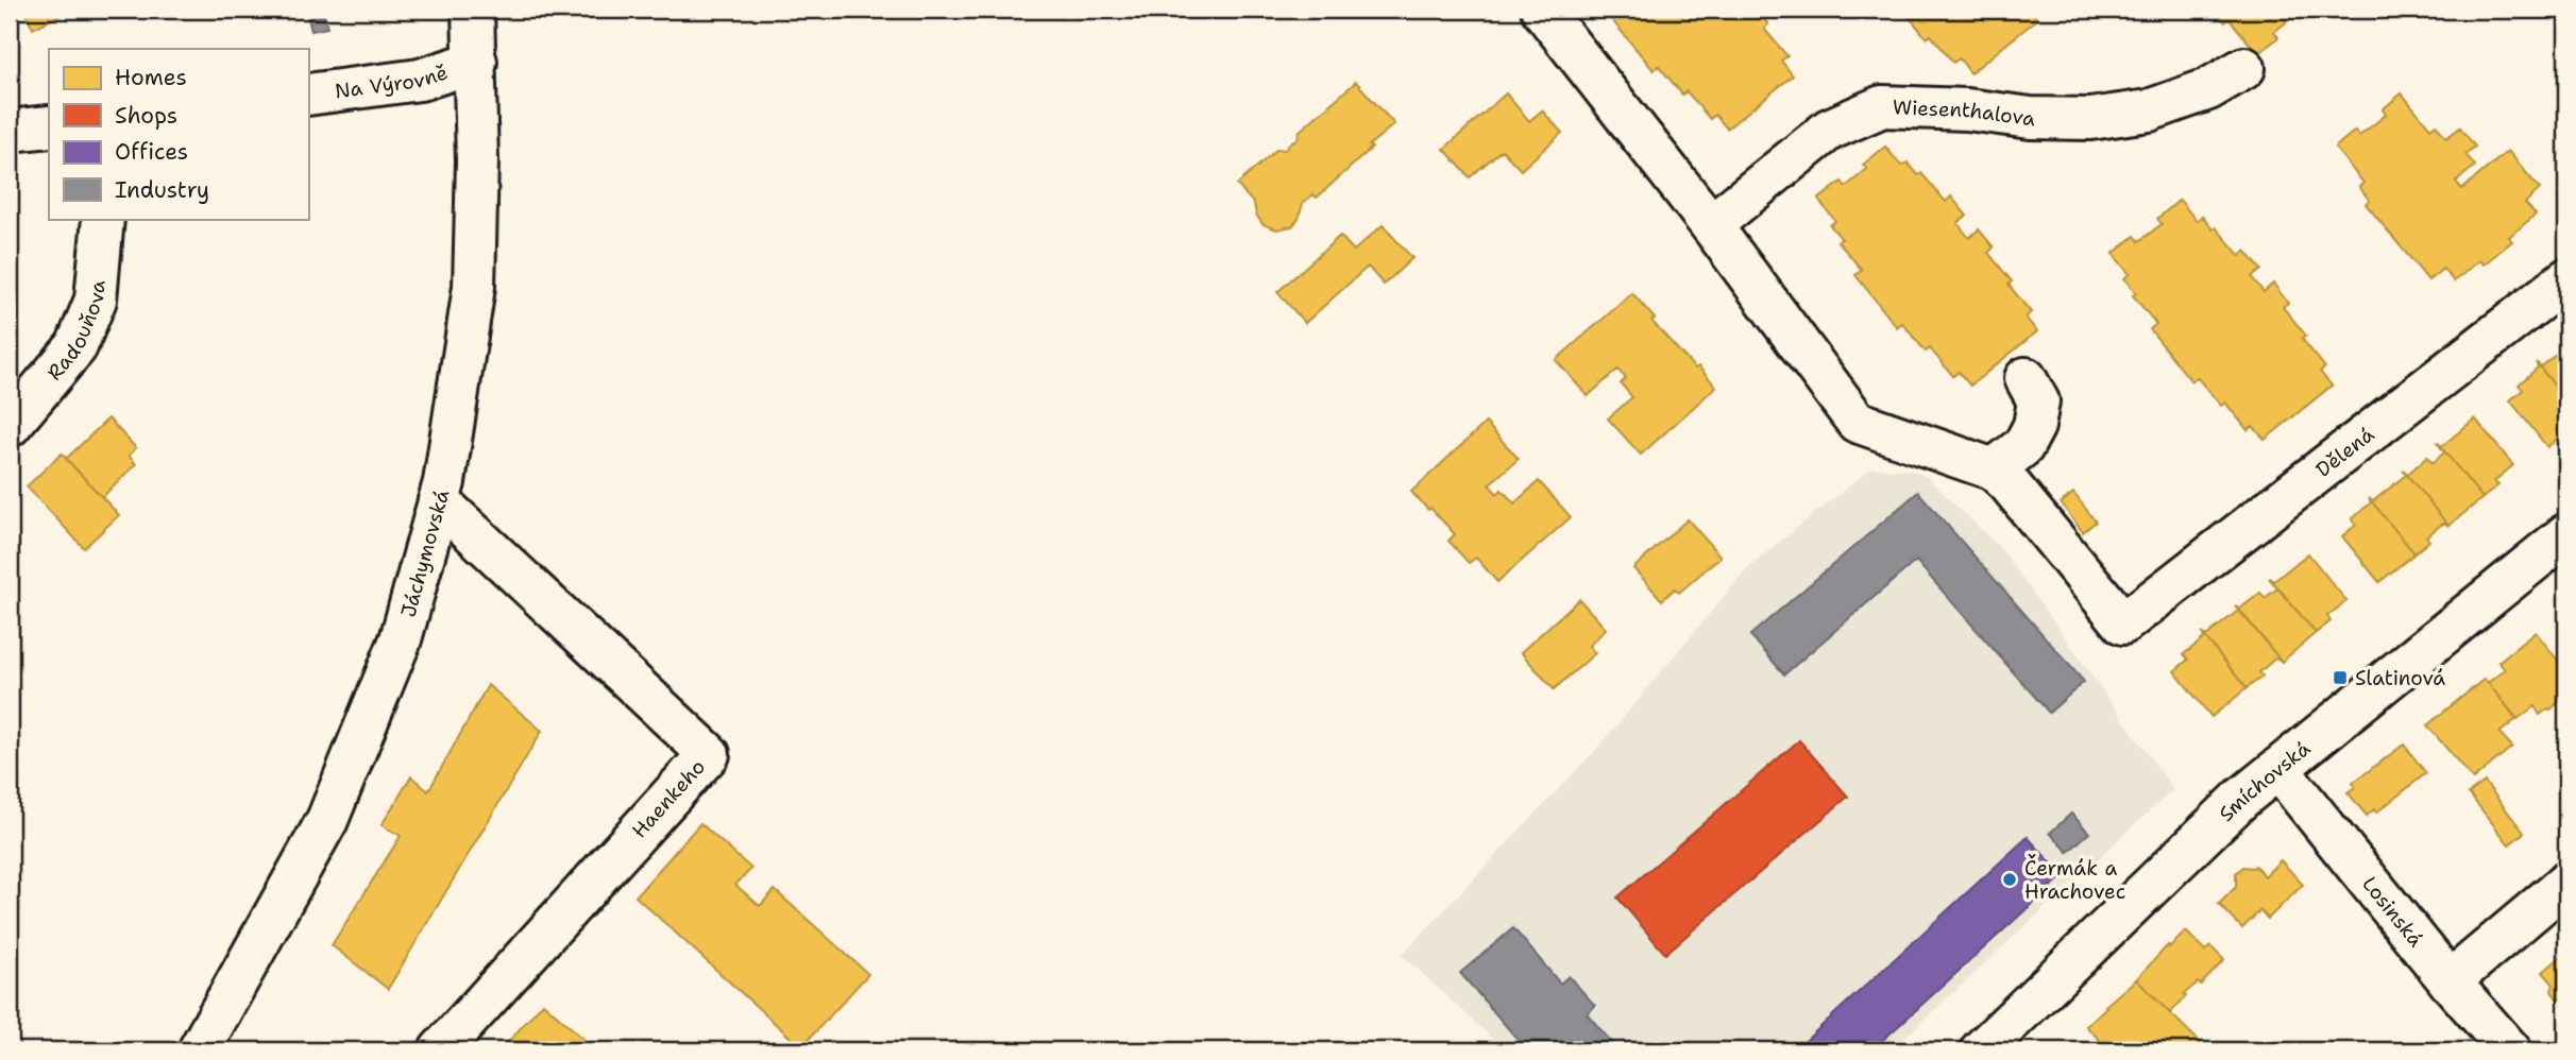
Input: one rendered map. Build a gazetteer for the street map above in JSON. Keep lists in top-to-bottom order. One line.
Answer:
{"streets":{"street":["Na Výrovně","Wiesenthalova","Radouňova","Dělená","Jáchymovská","Smíchovská","Haenkeho","Losinská"]},"crossings":[["Na Výrovně","Jáchymovská"],["Jáchymovská","Haenkeho"],["Smíchovská","Losinská"]],"places":{"transit":["Slatinová"],"other":["Čermák a Hrachovec"]},"legend":["Homes","Shops","Offices","Industry"]}
